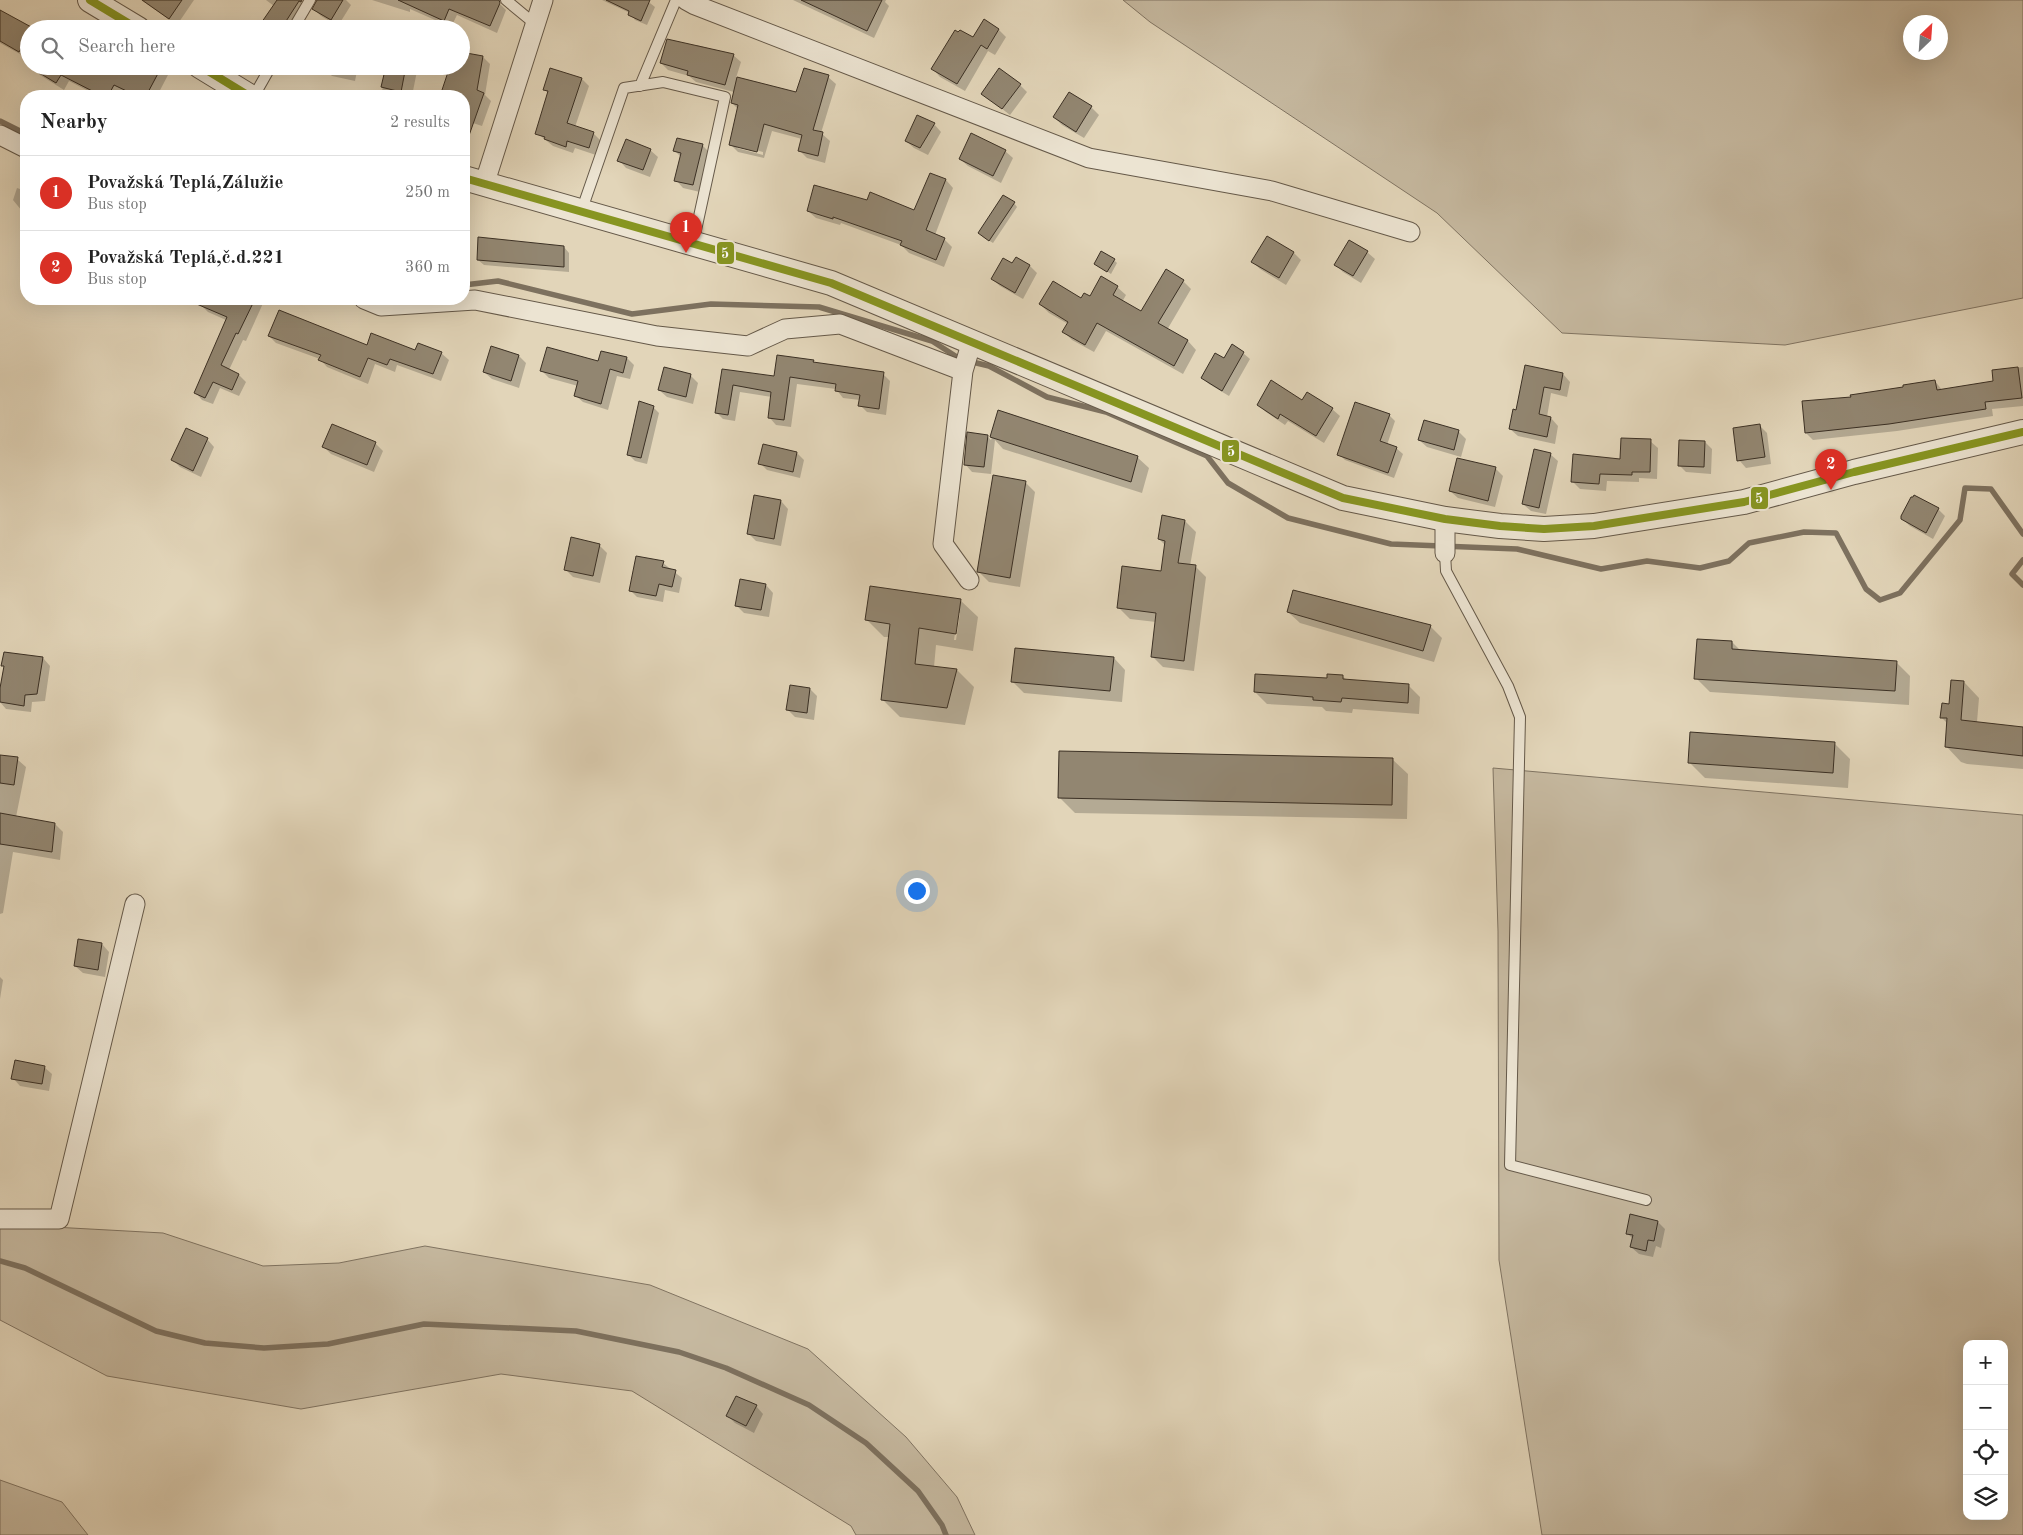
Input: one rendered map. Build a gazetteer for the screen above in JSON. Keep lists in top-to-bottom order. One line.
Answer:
{"lines":["transit line 5"],"north":"top right","page":{"search":"Search here","heading":["Nearby","2 results"],"list":[{"mark":"1","name":"Považská Teplá,Zálužie","note":"Bus stop","value":"250 m"},{"mark":"2","name":"Považská Teplá,č.d.221","note":"Bus stop","value":"360 m"}],"pins":["1","2"],"map_buttons":["+","−"]}}
